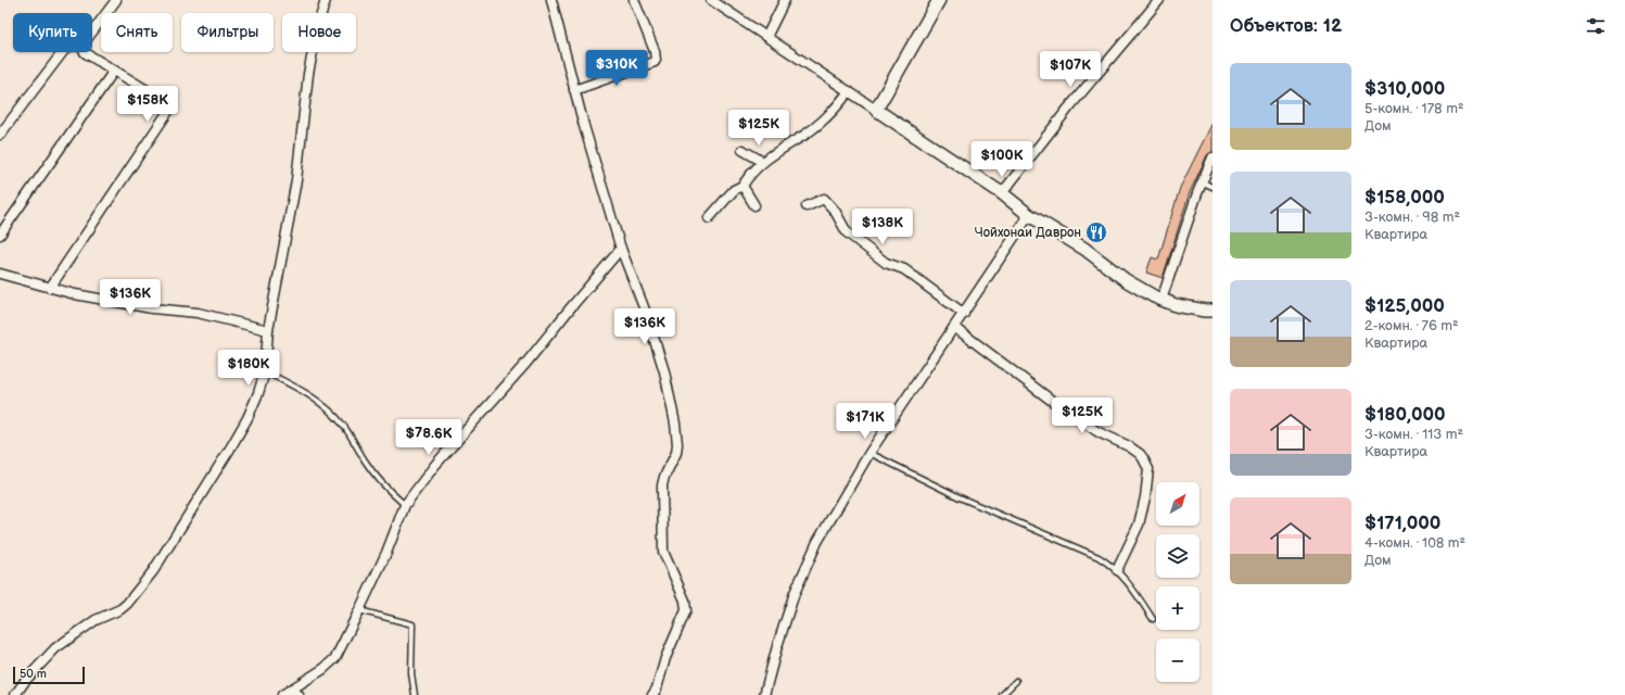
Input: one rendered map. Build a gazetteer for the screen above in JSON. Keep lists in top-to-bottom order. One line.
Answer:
{"places":{"restaurant":["Чойхонаи Даврон"]},"scale_bar":"50 m","north":"top right","page":{"heading":"Объектов: 12","chip":["Купить","Снять","Фильтры","Новое"],"price":["$310K","$107K","$158K","$125K","$100K","$138K","$136K","$136K","$180K","$125K","$171K","$78.6K"],"list":[{"name":"$310,000","note":"5-комн. · 178 m² · Дом"},{"name":"$158,000","note":"3-комн. · 98 m² · Квартира"},{"name":"$125,000","note":"2-комн. · 76 m² · Квартира"},{"name":"$180,000","note":"3-комн. · 113 m² · Квартира"},{"name":"$171,000","note":"4-комн. · 108 m² · Дом"}],"map_buttons":["+","−"],"scale":"50 m"}}
